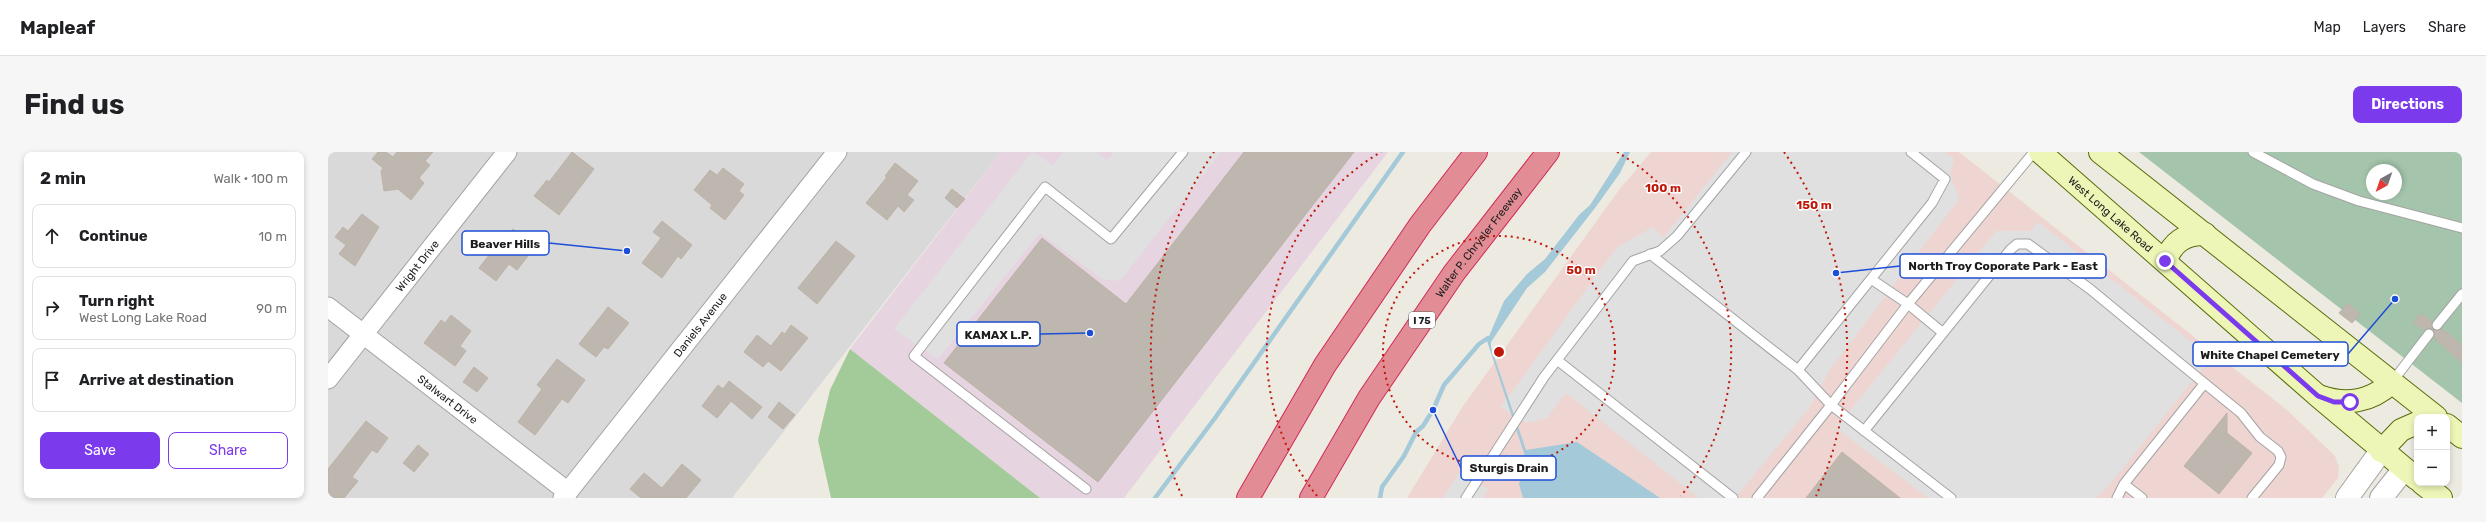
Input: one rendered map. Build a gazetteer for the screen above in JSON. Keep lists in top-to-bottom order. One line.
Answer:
{"streets":{"highway":["Walter P. Chrysler Freeway","I 75"],"main road":["West Long Lake Road"],"street":["Wright Drive","Daniels Avenue","Stalwart Drive"]},"crossings":[["Wright Drive","Stalwart Drive"],["Daniels Avenue","Stalwart Drive"]],"places":["Beaver Hills","North Troy Coporate Park - East","White Chapel Cemetery","KAMAX L.P.","Sturgis Drain"],"north":"bottom left","page":{"header":"Mapleaf","nav":["Map","Layers","Share"],"buttons":["Directions",["Save","Share"]],"title":"Find us","heading":["2 min","Walk · 100 m"],"list":[["Continue","10 m"],["Turn right","West Long Lake Road","90 m"],"Arrive at destination"],"map_buttons":["+","−"]},"rings":["100 m","150 m","50 m"]}
